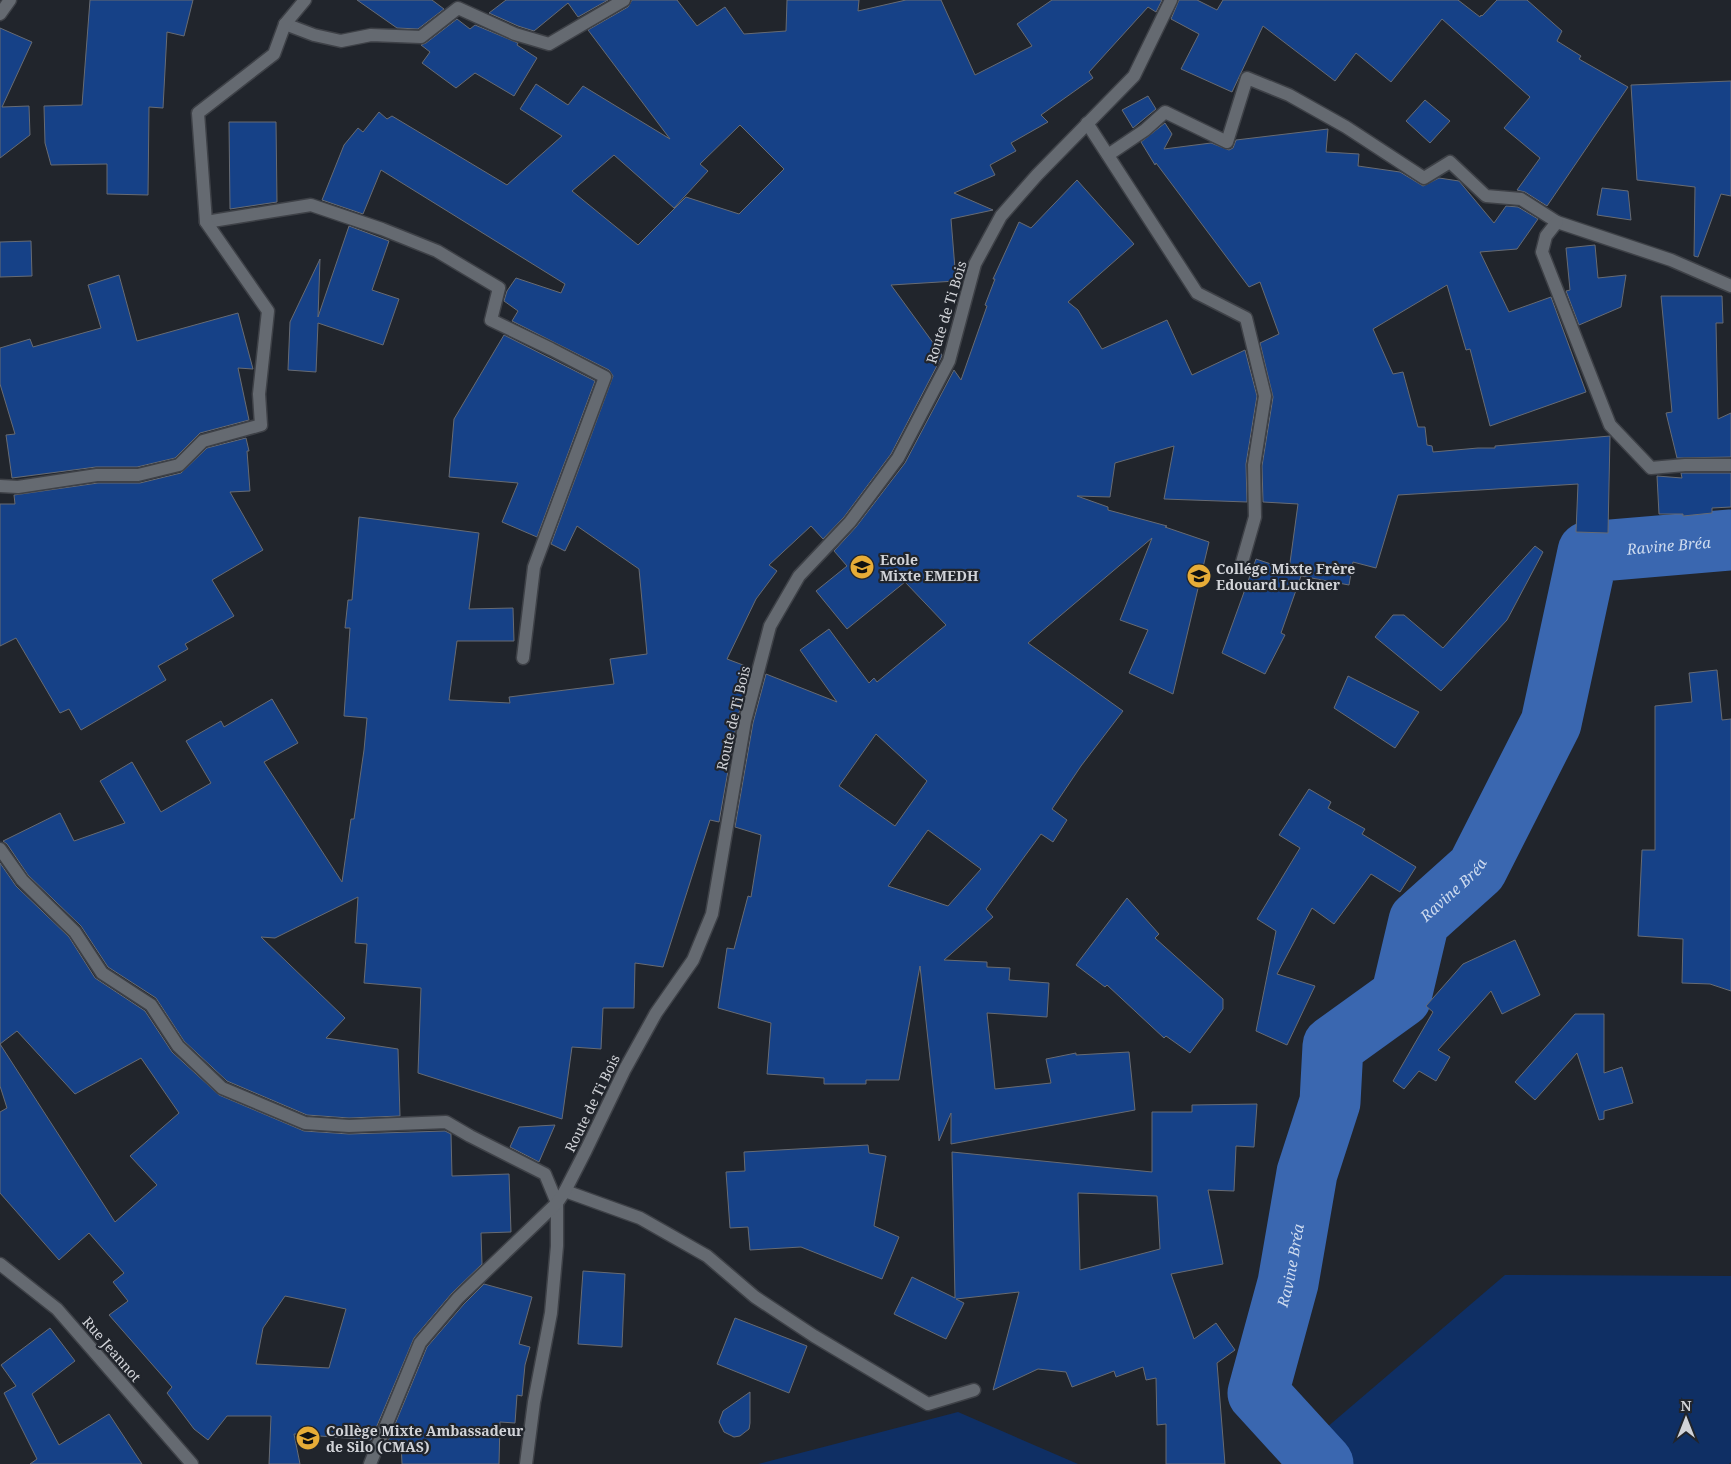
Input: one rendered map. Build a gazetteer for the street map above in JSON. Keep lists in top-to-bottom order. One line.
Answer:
{"streets":{"street":["Route de Ti Bois","Rue Jeannot"]},"water":["Ravine Bréa"],"places":{"school or university":["Ecole Mixte EMEDH","Collége Mixte Frère Edouard Luckner","Collège Mixte Ambassadeur de Silo (CMAS)"]},"north":"top"}
